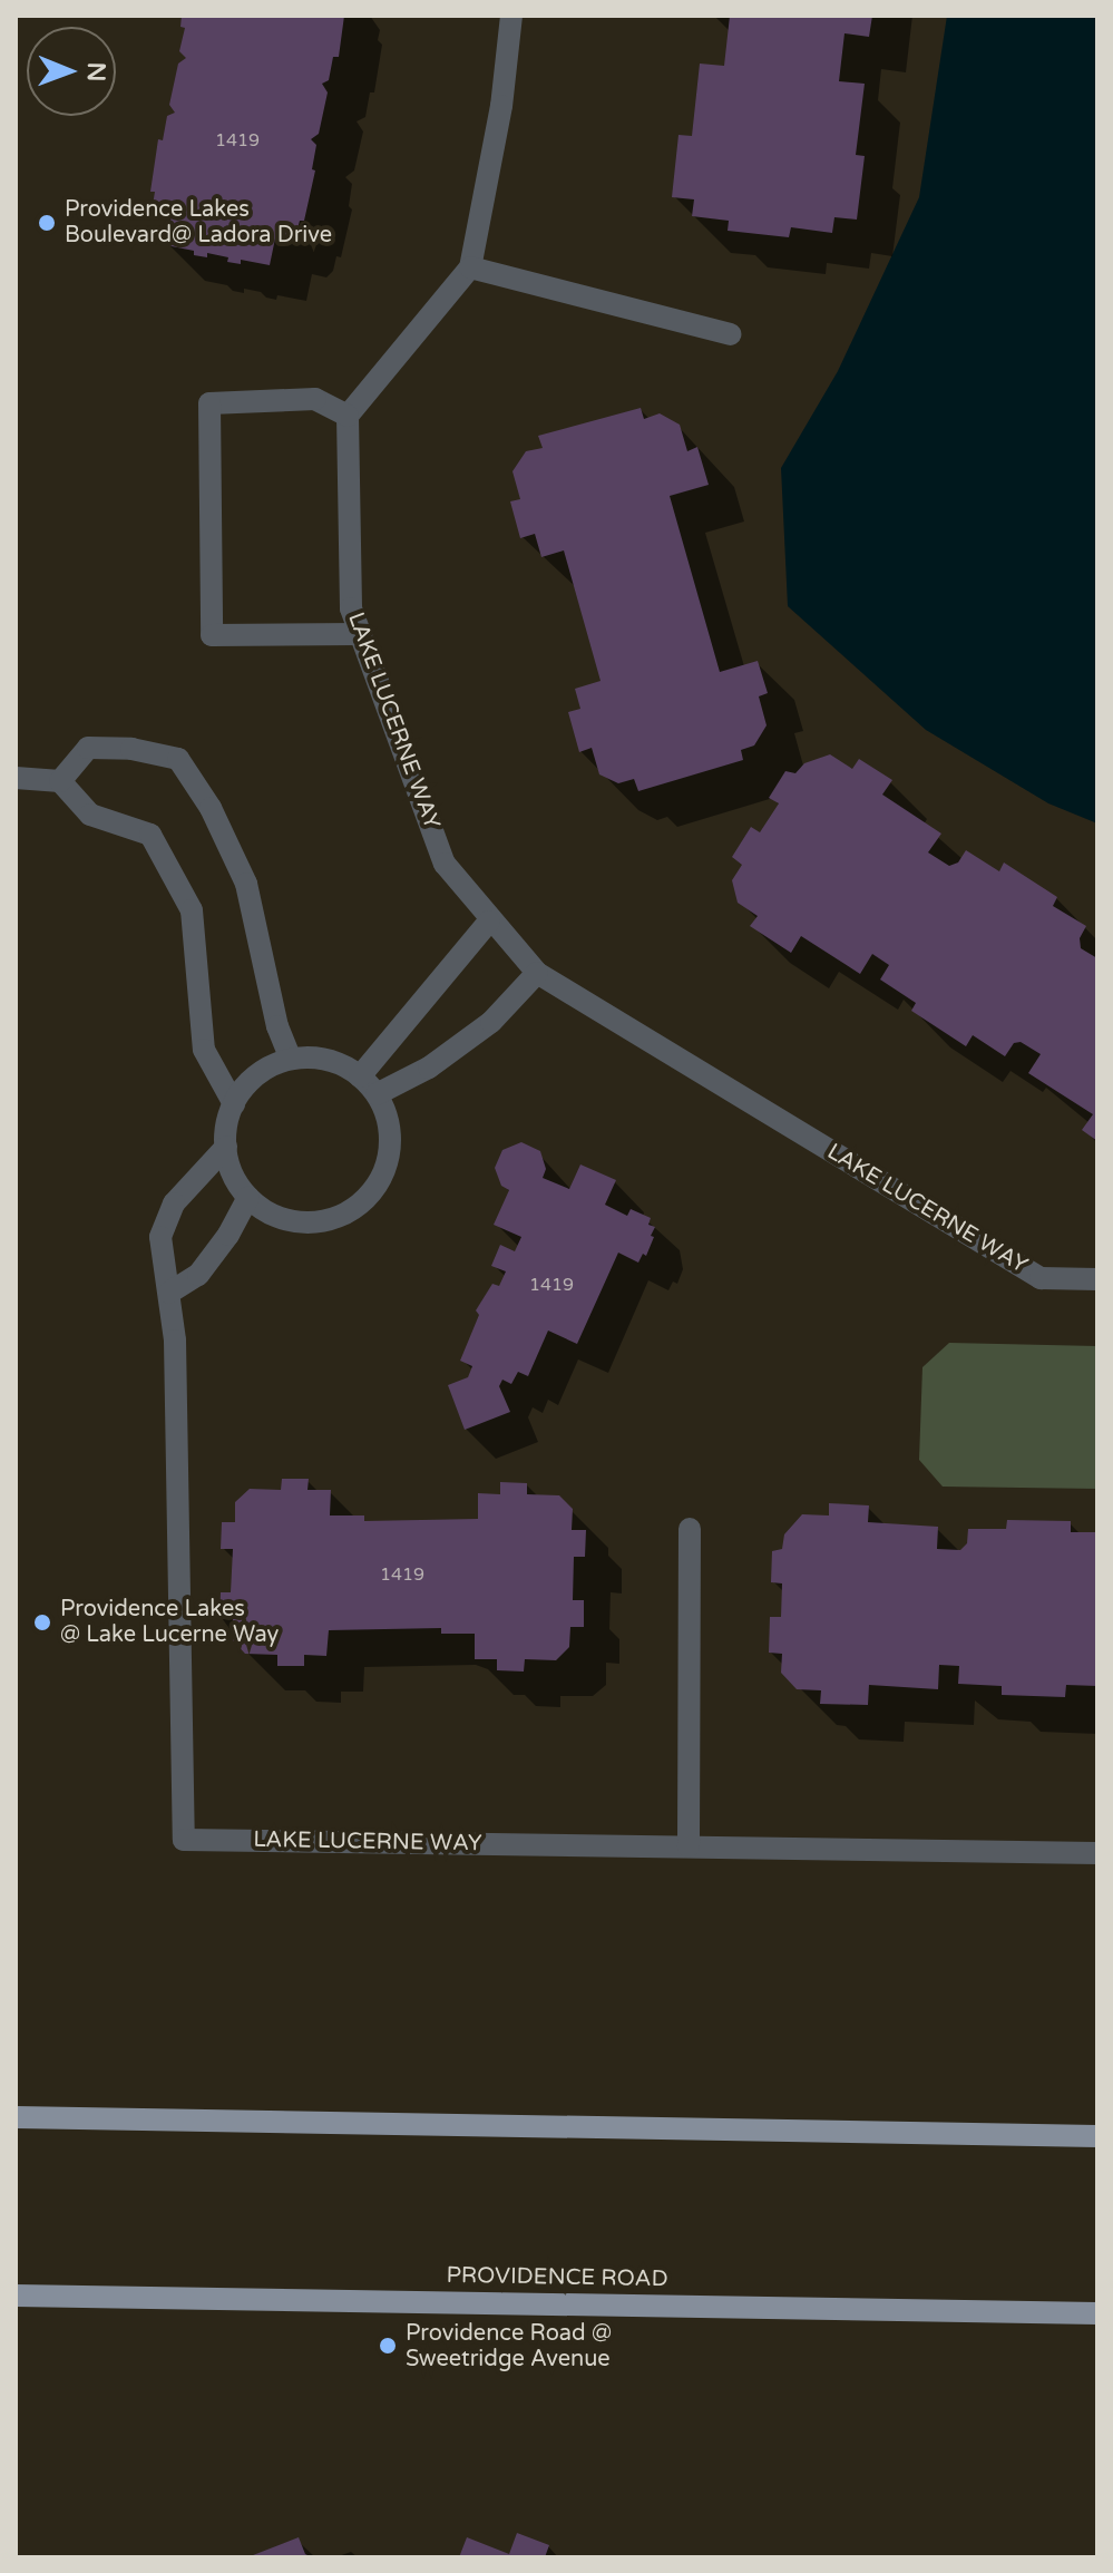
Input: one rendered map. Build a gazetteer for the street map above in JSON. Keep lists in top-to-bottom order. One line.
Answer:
{"streets":{"main road":["PROVIDENCE ROAD"],"street":["LAKE LUCERNE WAY"]},"places":["Providence Lakes Boulevard@ Ladora Drive","Providence Lakes @ Lake Lucerne Way","Providence Road @ Sweetridge Avenue"],"house_numbers":["1419","1419","1419"],"north":"right"}
